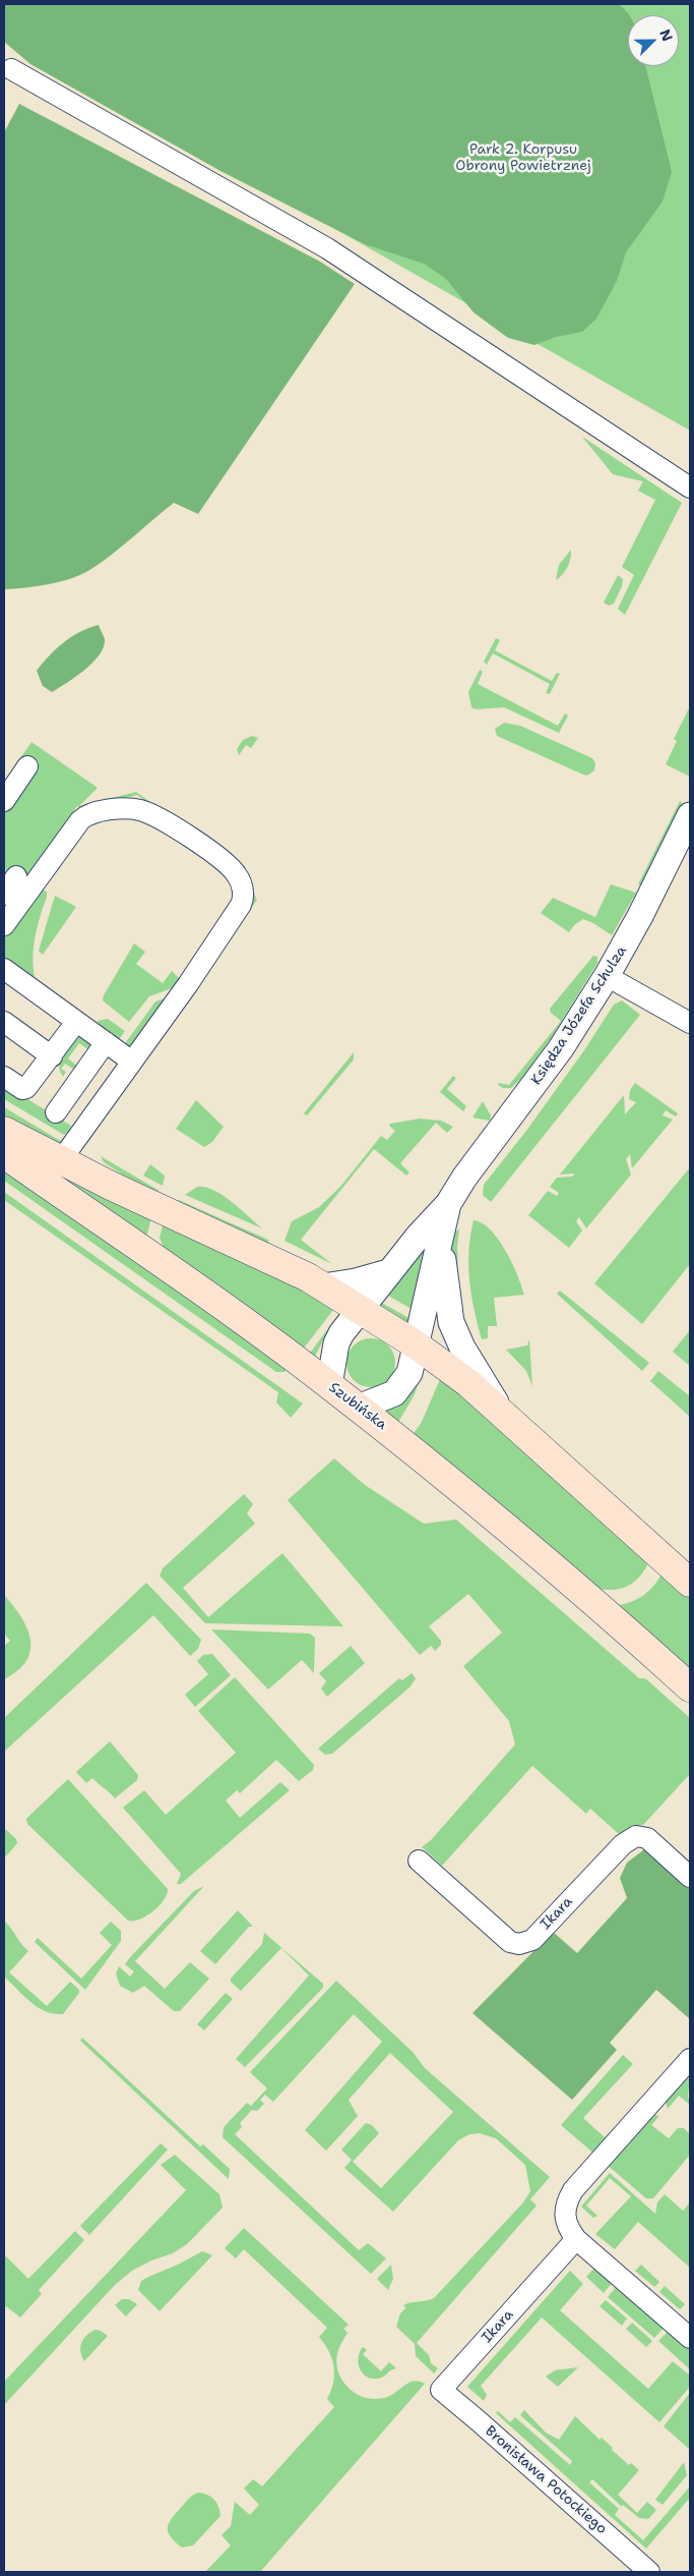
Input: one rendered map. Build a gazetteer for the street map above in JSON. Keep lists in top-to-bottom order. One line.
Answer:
{"streets":{"main road":["Szubińska"],"street":["Księdza Józefa Schulza","Ikara","Bronisława Potockiego"]},"crossings":[["Księdza Józefa Schulza","Szubińska"],["Ikara","Bronisława Potockiego"]],"parks":["Park 2. Korpusu Obrony Powietrznej"],"north":"top right"}
